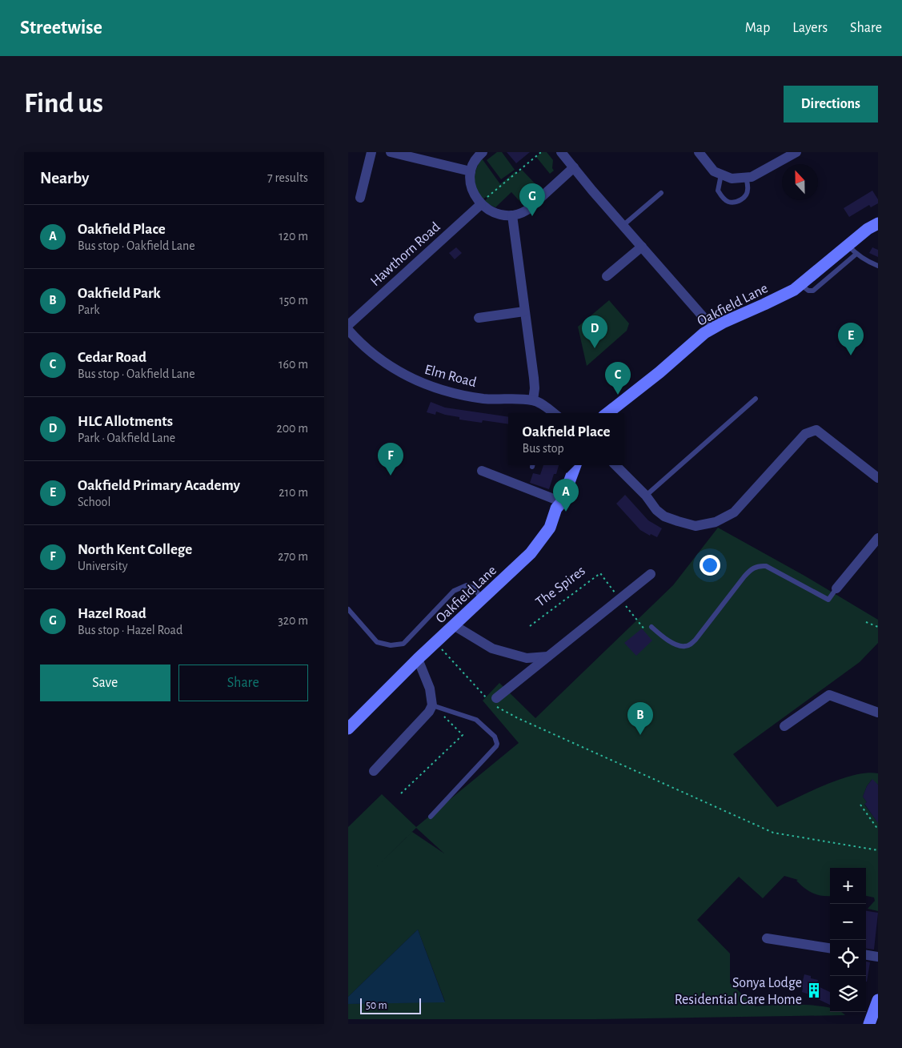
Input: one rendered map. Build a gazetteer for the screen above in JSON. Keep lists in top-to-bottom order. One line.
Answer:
{"streets":{"street":["Hawthorn Road","Oakfield Lane","Elm Road"],"path":["The Spires"]},"places":{"building":["Sonya Lodge Residential Care Home"]},"scale_bar":"50 m","north":"top","page":{"header":"Streetwise","nav":["Map","Layers","Share"],"buttons":["Directions",["Save","Share"]],"title":"Find us","heading":["Nearby","7 results"],"pins":["G","D","E","C","F","A","B"],"list":[{"mark":"A","name":"Oakfield Place","note":"Bus stop · Oakfield Lane","value":"120 m"},{"mark":"B","name":"Oakfield Park","note":"Park","value":"150 m"},{"mark":"C","name":"Cedar Road","note":"Bus stop · Oakfield Lane","value":"160 m"},{"mark":"D","name":"HLC Allotments","note":"Park · Oakfield Lane","value":"200 m"},{"mark":"E","name":"Oakfield Primary Academy","note":"School","value":"210 m"},{"mark":"F","name":"North Kent College","note":"University","value":"270 m"},{"mark":"G","name":"Hazel Road","note":"Bus stop · Hazel Road","value":"320 m"}],"popup":["Oakfield Place","Bus stop"],"map_buttons":["+","−"],"scale":"50 m"}}
